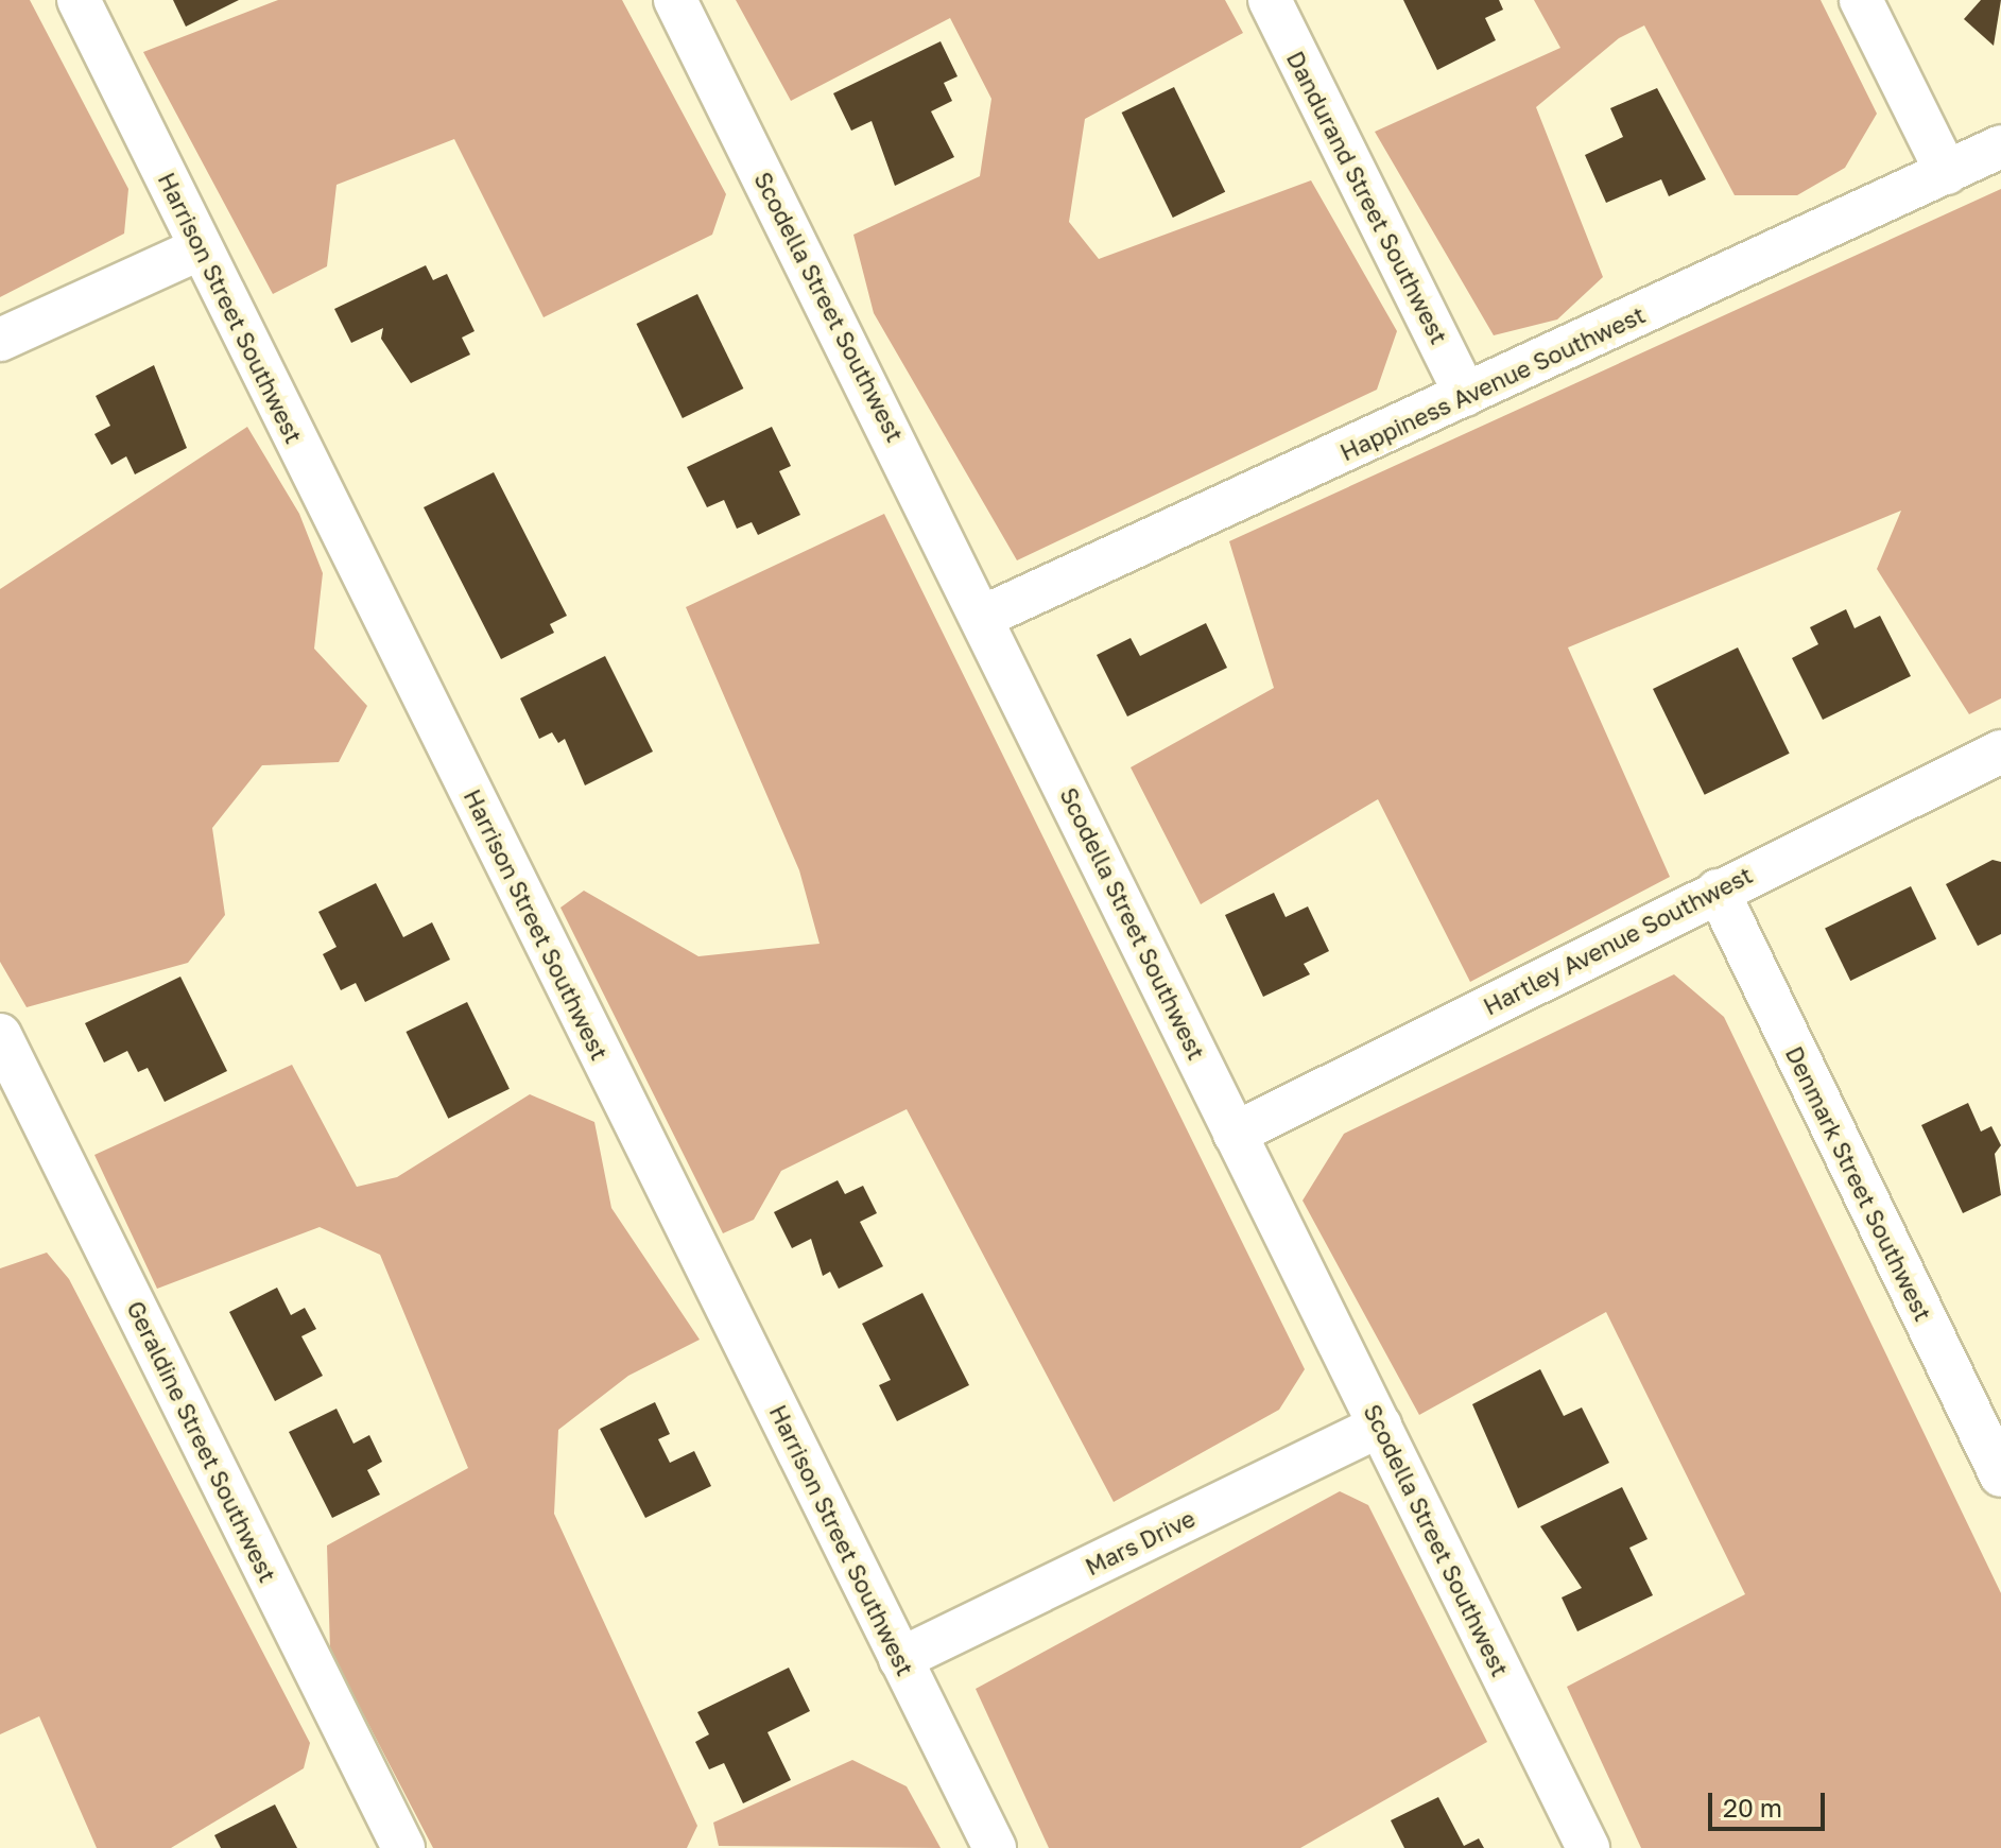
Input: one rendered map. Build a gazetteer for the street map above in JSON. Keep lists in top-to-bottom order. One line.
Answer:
{"streets":{"street":["Dandurand Street Southwest","Scodella Street Southwest","Harrison Street Southwest","Happiness Avenue Southwest","Hartley Avenue Southwest","Denmark Street Southwest","Geraldine Street Southwest","Mars Drive"]},"crossings":[["Dandurand Street Southwest","Happiness Avenue Southwest"],["Scodella Street Southwest","Happiness Avenue Southwest"],["Scodella Street Southwest","Hartley Avenue Southwest"],["Scodella Street Southwest","Mars Drive"],["Harrison Street Southwest","Mars Drive"],["Hartley Avenue Southwest","Denmark Street Southwest"]],"scale_bar":"20 m"}
